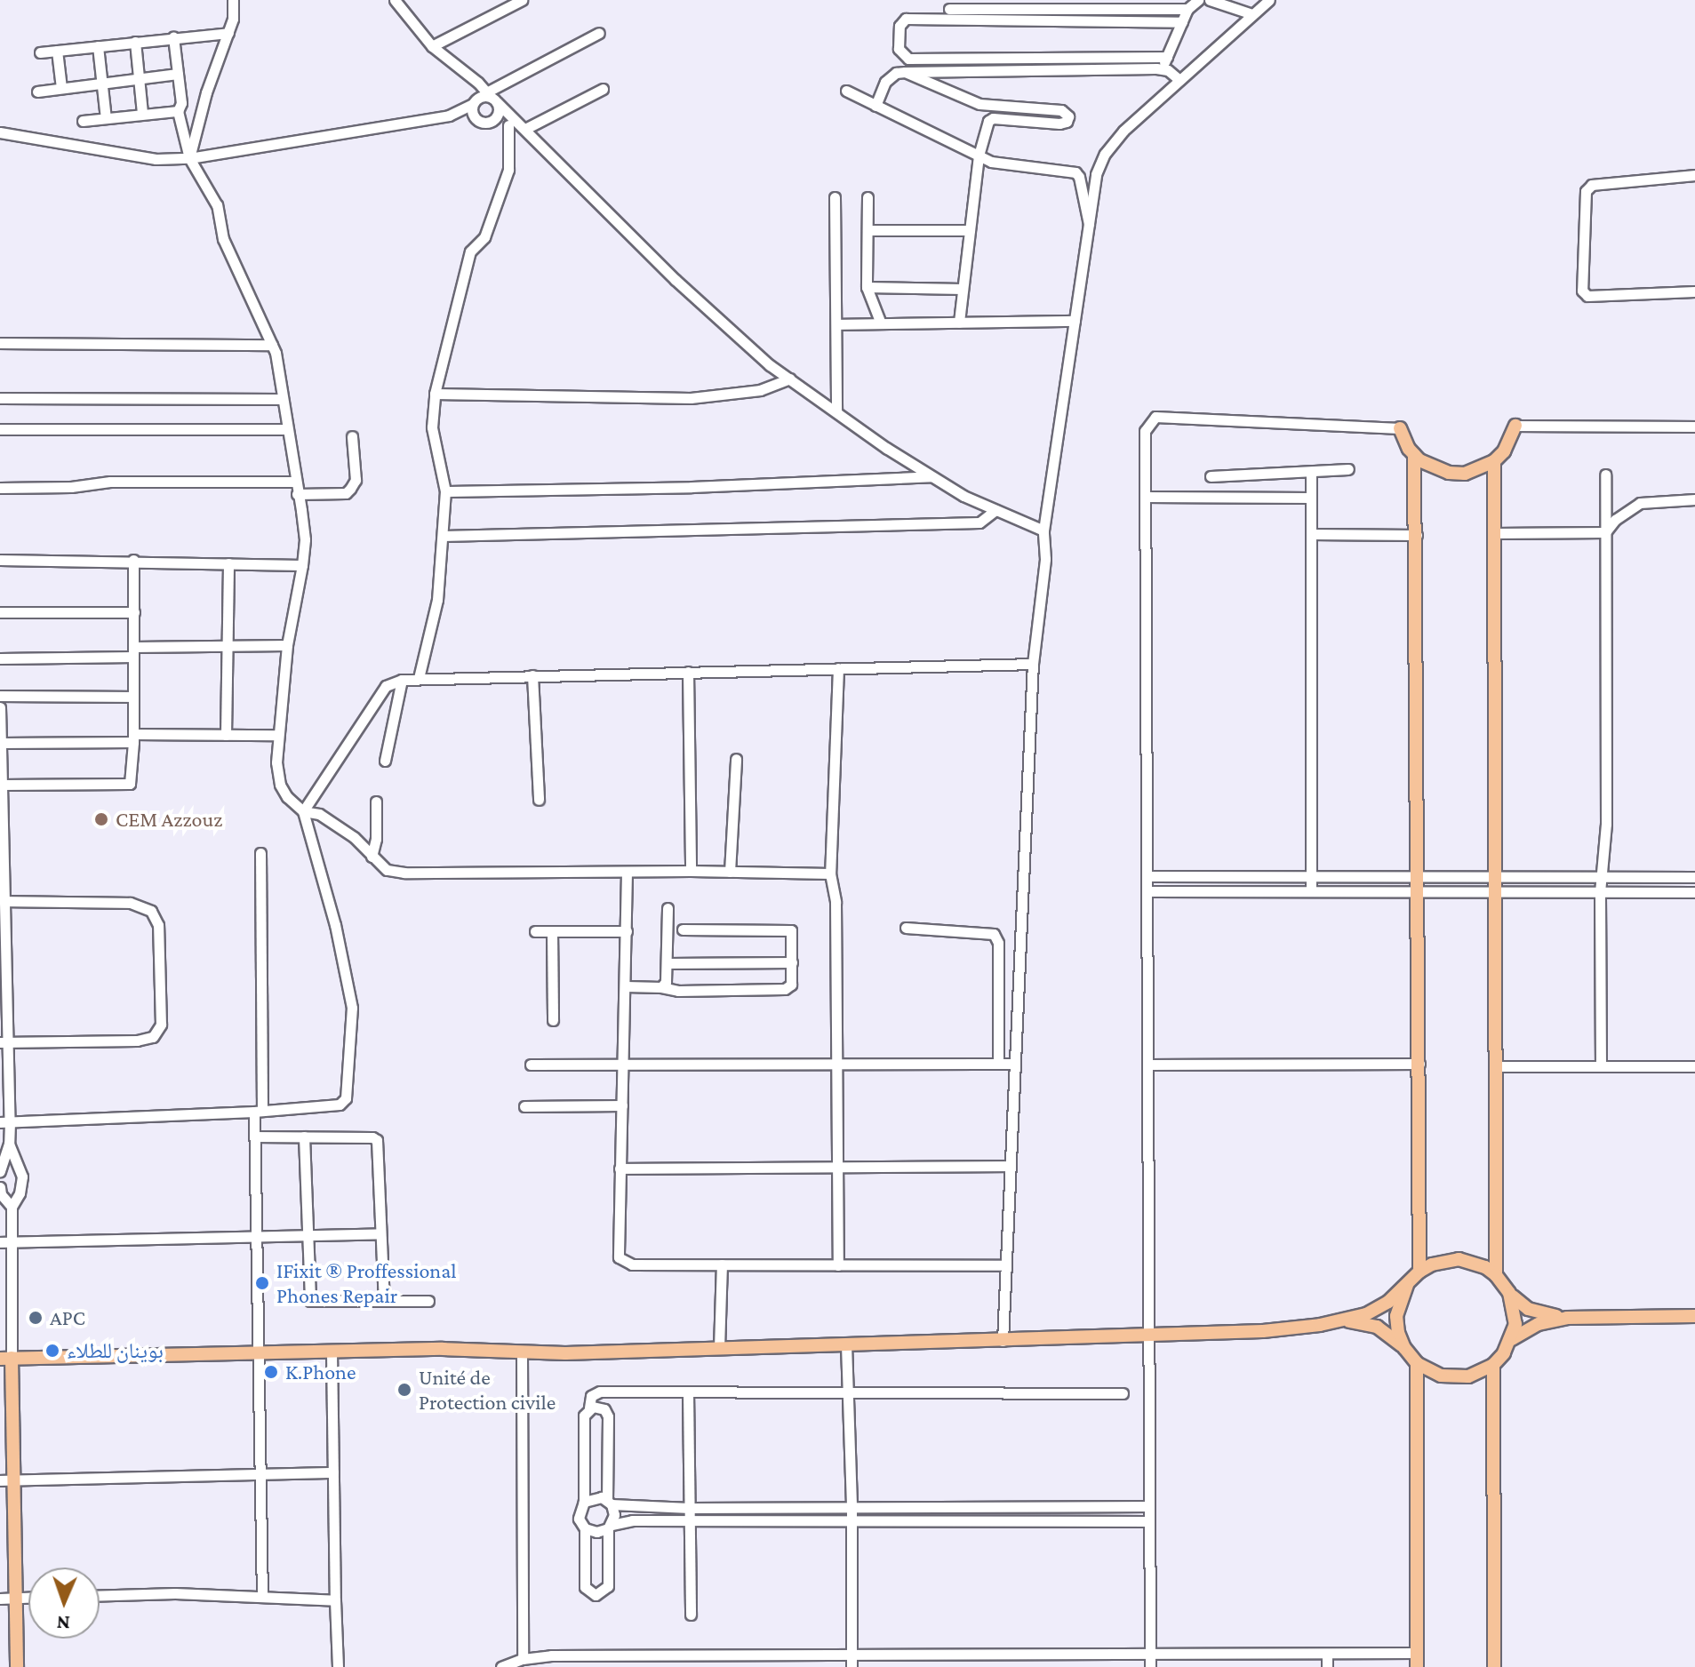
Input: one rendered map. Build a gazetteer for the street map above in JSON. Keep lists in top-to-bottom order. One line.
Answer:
{"places":["CEM Azzouz","IFixit ® Proffessional Phones Repair","APC","بوينان للطلاء","K.Phone","Unité de Protection civile"],"north":"bottom"}
